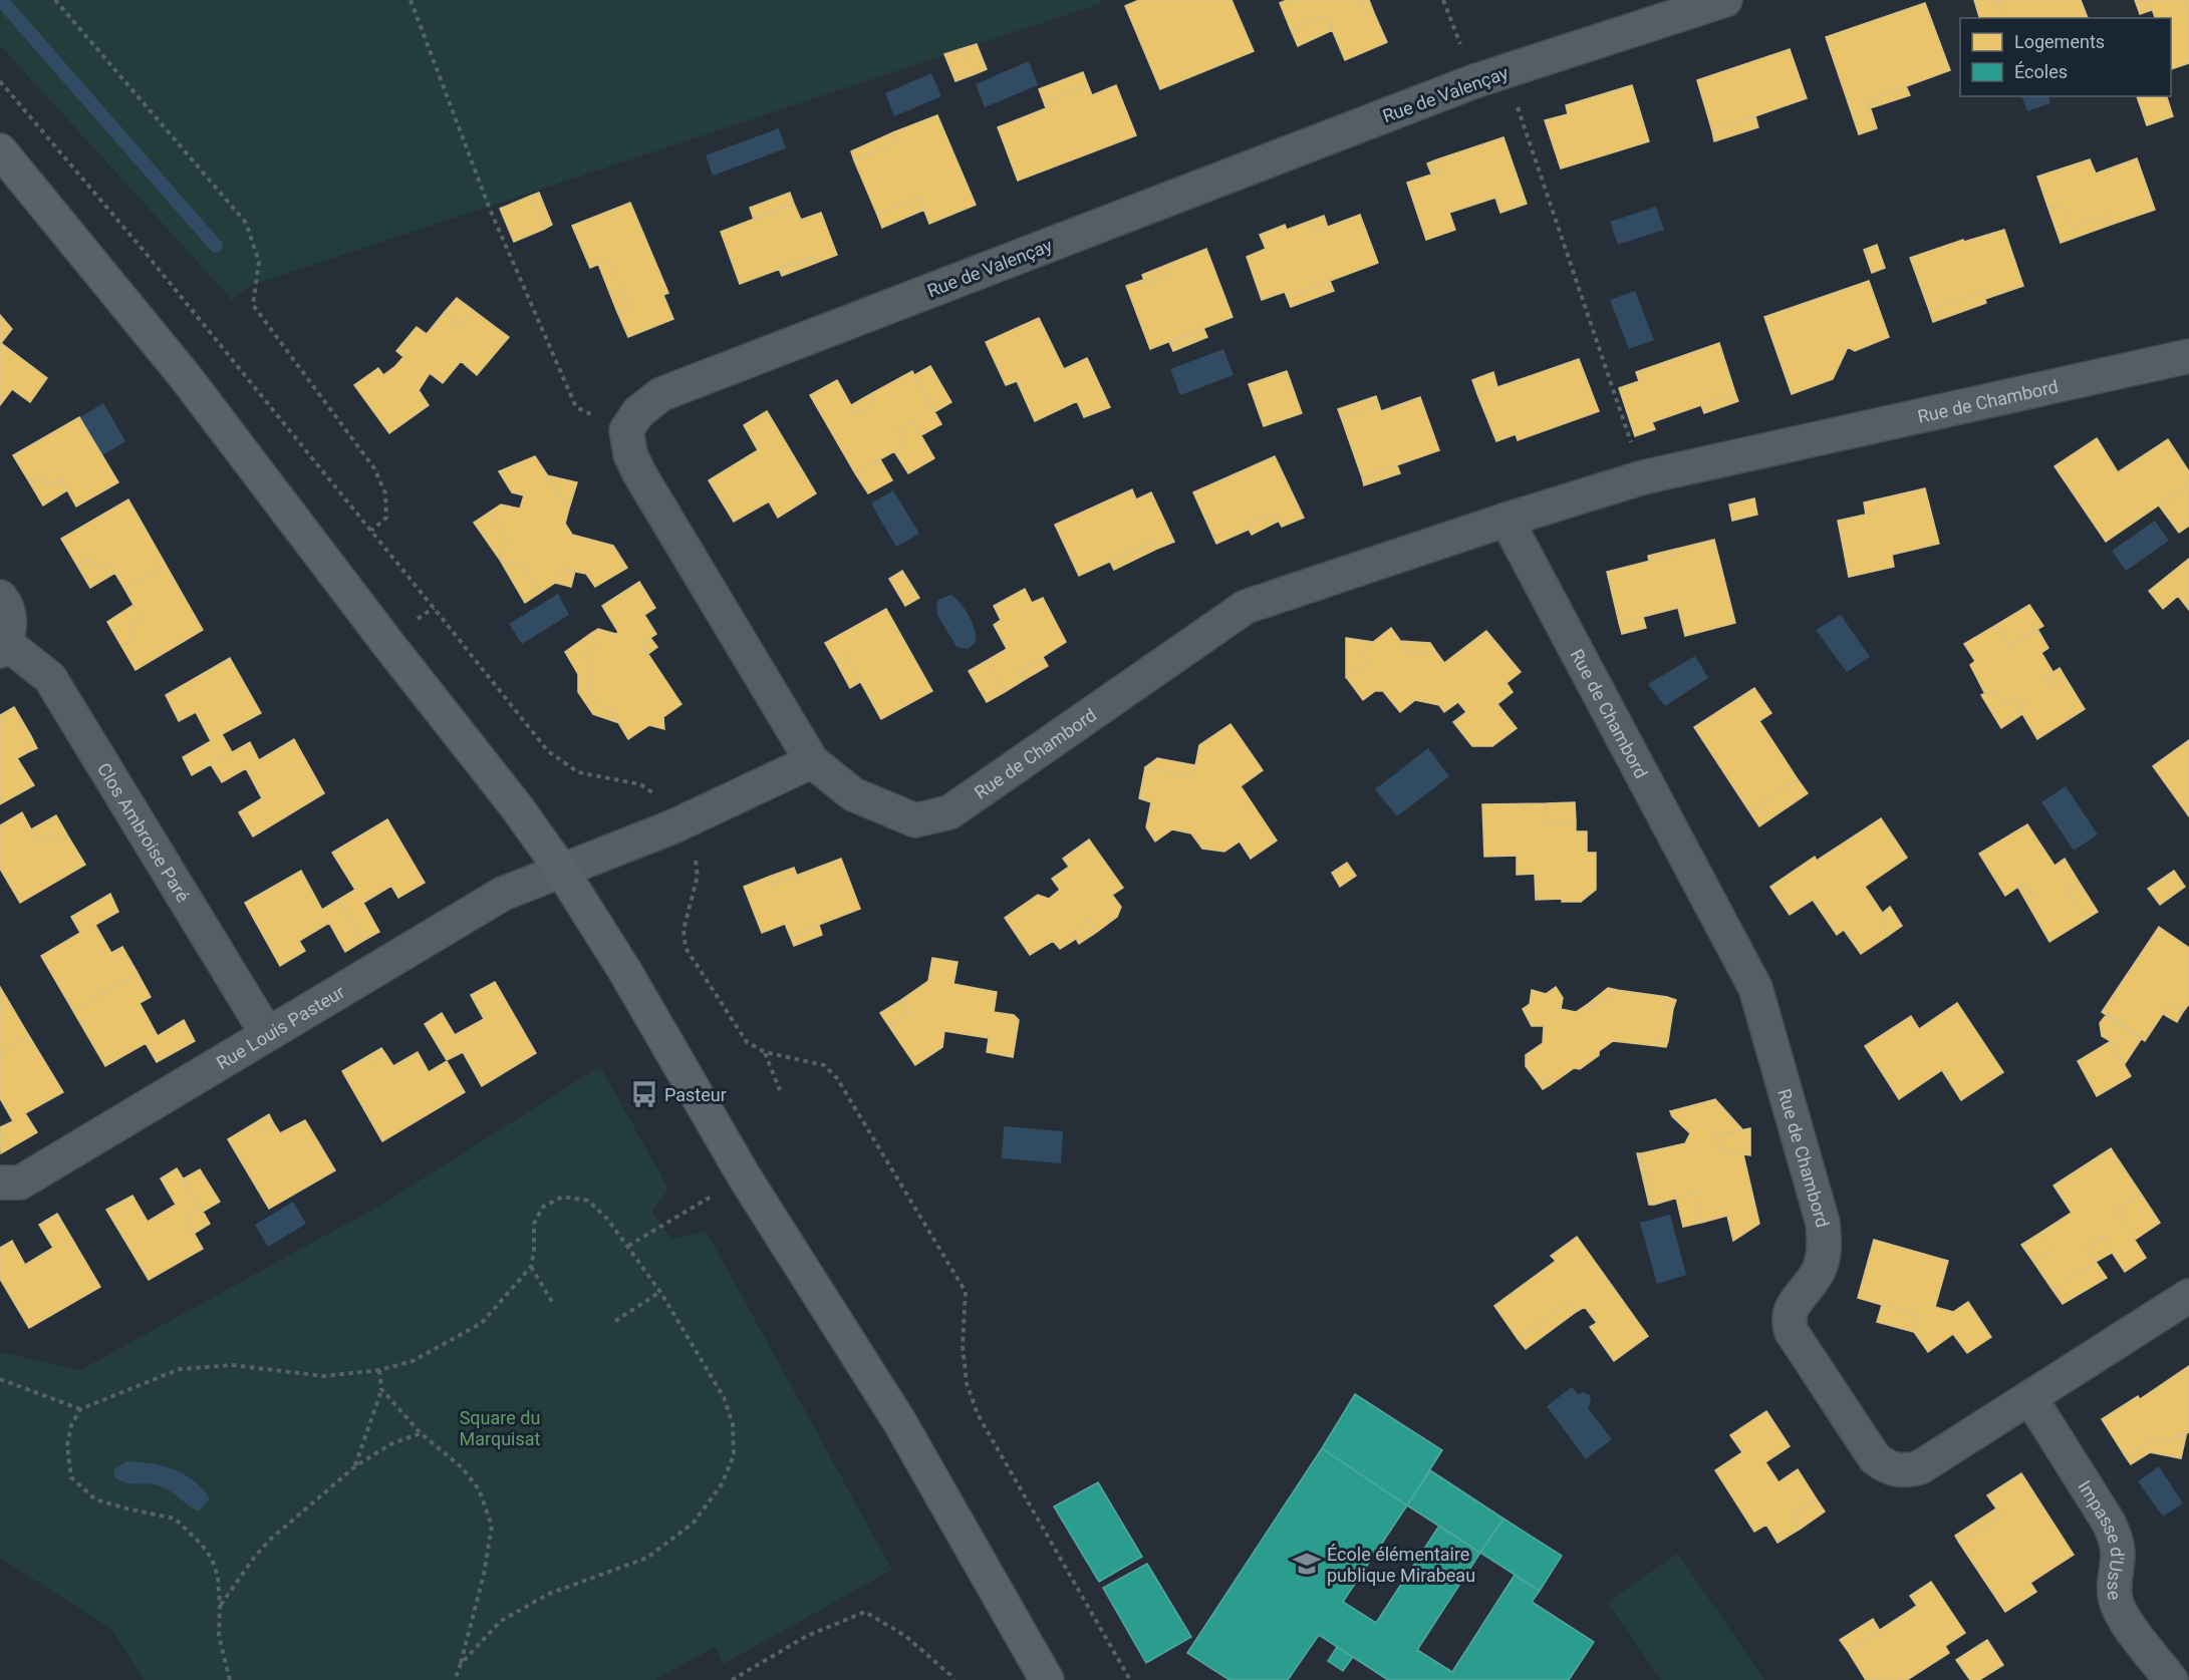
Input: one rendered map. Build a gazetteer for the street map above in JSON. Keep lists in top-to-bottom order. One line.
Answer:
{"streets":{"street":["Rue de Valençay","Rue de Chambord","Clos Ambroise Paré","Rue Louis Pasteur","Impasse d'Usse"]},"crossings":[["Rue de Chambord","Impasse d'Usse"],["Clos Ambroise Paré","Rue Louis Pasteur"]],"parks":["Square du Marquisat"],"places":{"bus stop":["Pasteur"],"school or university":["École élémentaire publique Mirabeau"]},"legend":["Logements","Écoles"]}
